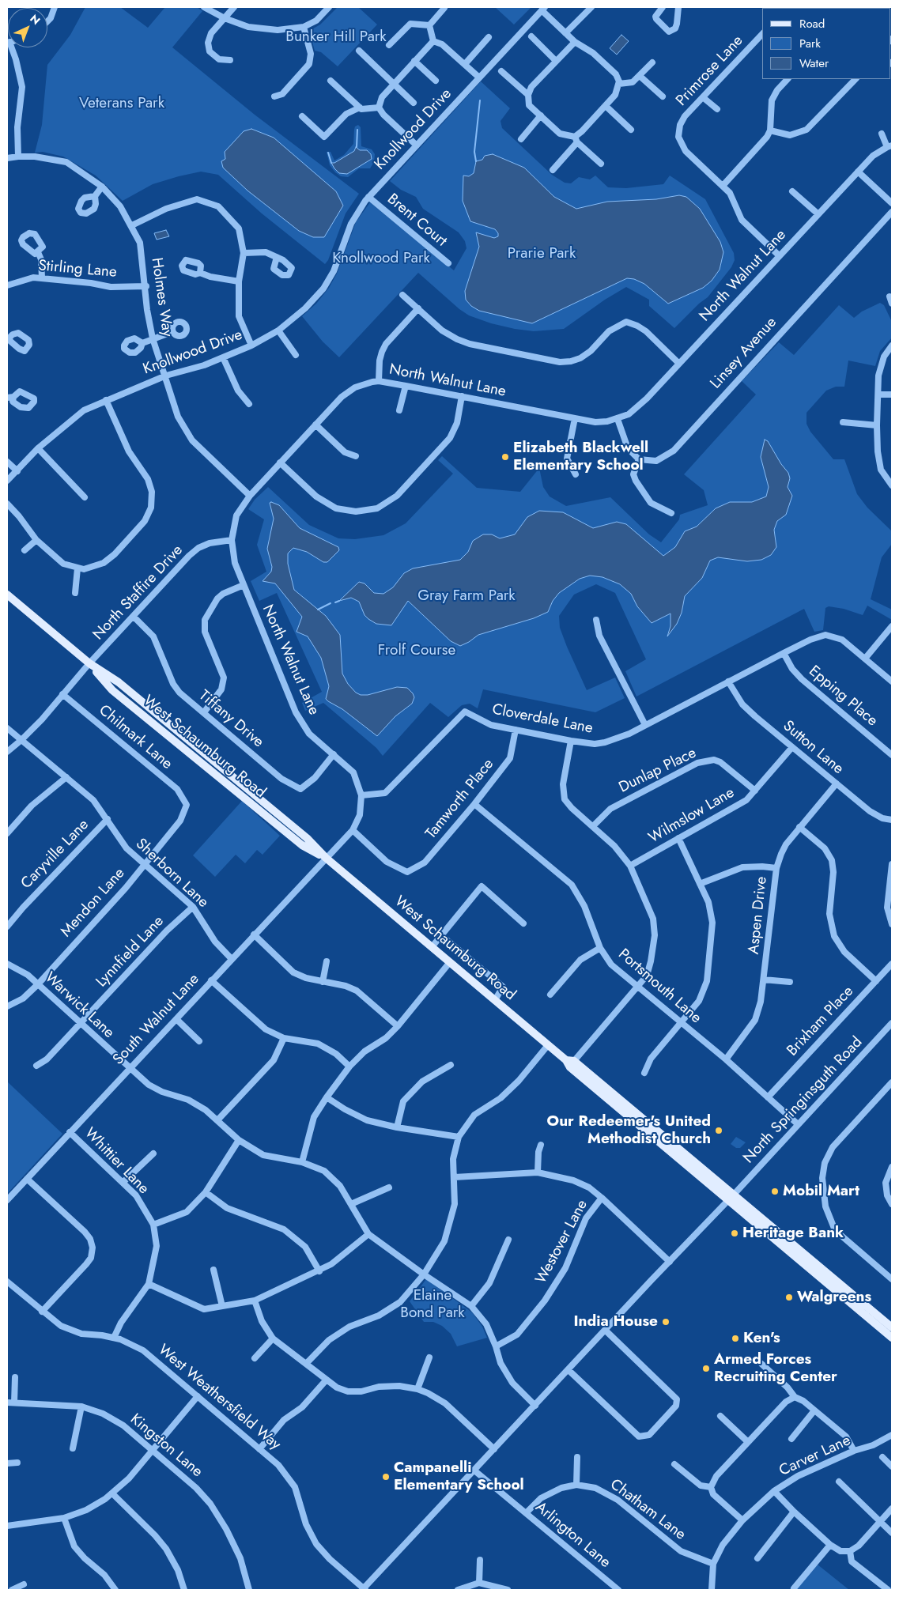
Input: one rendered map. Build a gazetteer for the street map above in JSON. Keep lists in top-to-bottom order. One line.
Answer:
{"streets":{"main road":["West Schaumburg Road"],"street":["Primrose Lane","Knollwood Drive","Brent Court","Stirling Lane","North Walnut Lane","Holmes Way","Linsey Avenue","North Staffire Drive","Epping Place","Tiffany Drive","Cloverdale Lane","Chilmark Lane","Sutton Lane","Dunlap Place","Tamworth Place","Wilmslow Lane","Caryville Lane","Sherborn Lane","Mendon Lane","Aspen Drive","Lynnfield Lane","Portsmouth Lane","Warwick Lane","South Walnut Lane","Brixham Place","North Springinsguth Road","Whittier Lane","Westover Lane","West Weathersfield Way","Kingston Lane","Carver Lane","Chatham Lane","Arlington Lane"]},"crossings":[["Primrose Lane","North Walnut Lane"],["Knollwood Drive","Brent Court"],["Knollwood Drive","Holmes Way"],["Stirling Lane","Holmes Way"],["North Walnut Lane","Holmes Way"],["North Walnut Lane","North Staffire Drive"],["North Walnut Lane","Tiffany Drive"],["North Walnut Lane","Cloverdale Lane"],["North Walnut Lane","West Schaumburg Road"],["North Walnut Lane","Tamworth Place"],["North Walnut Lane","South Walnut Lane"],["North Staffire Drive","Tiffany Drive"],["North Staffire Drive","Chilmark Lane"],["North Staffire Drive","West Schaumburg Road"],["North Staffire Drive","Sherborn Lane"],["Epping Place","Cloverdale Lane"],["Cloverdale Lane","Sutton Lane"],["Cloverdale Lane","Tamworth Place"],["Chilmark Lane","Mendon Lane"],["West Schaumburg Road","South Walnut Lane"],["West Schaumburg Road","North Springinsguth Road"],["Sutton Lane","Wilmslow Lane"],["Sutton Lane","Aspen Drive"],["Dunlap Place","Wilmslow Lane"],["Tamworth Place","Portsmouth Lane"],["Caryville Lane","Sherborn Lane"],["Sherborn Lane","Mendon Lane"],["Sherborn Lane","Lynnfield Lane"],["Sherborn Lane","South Walnut Lane"],["Mendon Lane","Warwick Lane"],["Aspen Drive","Portsmouth Lane"],["Lynnfield Lane","Warwick Lane"],["Portsmouth Lane","Brixham Place"],["Portsmouth Lane","North Springinsguth Road"],["Warwick Lane","South Walnut Lane"],["Warwick Lane","North Springinsguth Road"],["Warwick Lane","Westover Lane"],["South Walnut Lane","Whittier Lane"],["North Springinsguth Road","West Weathersfield Way"],["North Springinsguth Road","Arlington Lane"],["Whittier Lane","West Weathersfield Way"],["Carver Lane","Chatham Lane"],["Chatham Lane","Arlington Lane"]],"parks":["Bunker Hill Park","Veterans Park","Prarie Park","Knollwood Park","Gray Farm Park","Frolf Course","Elaine Bond Park"],"places":["Elizabeth Blackwell Elementary School","Our Redeemer's United Methodist Church","Mobil Mart","Heritage Bank","Walgreens","India House","Ken's","Armed Forces Recruiting Center","Campanelli Elementary School"],"legend":["Road","Park","Water"],"north":"top right"}
